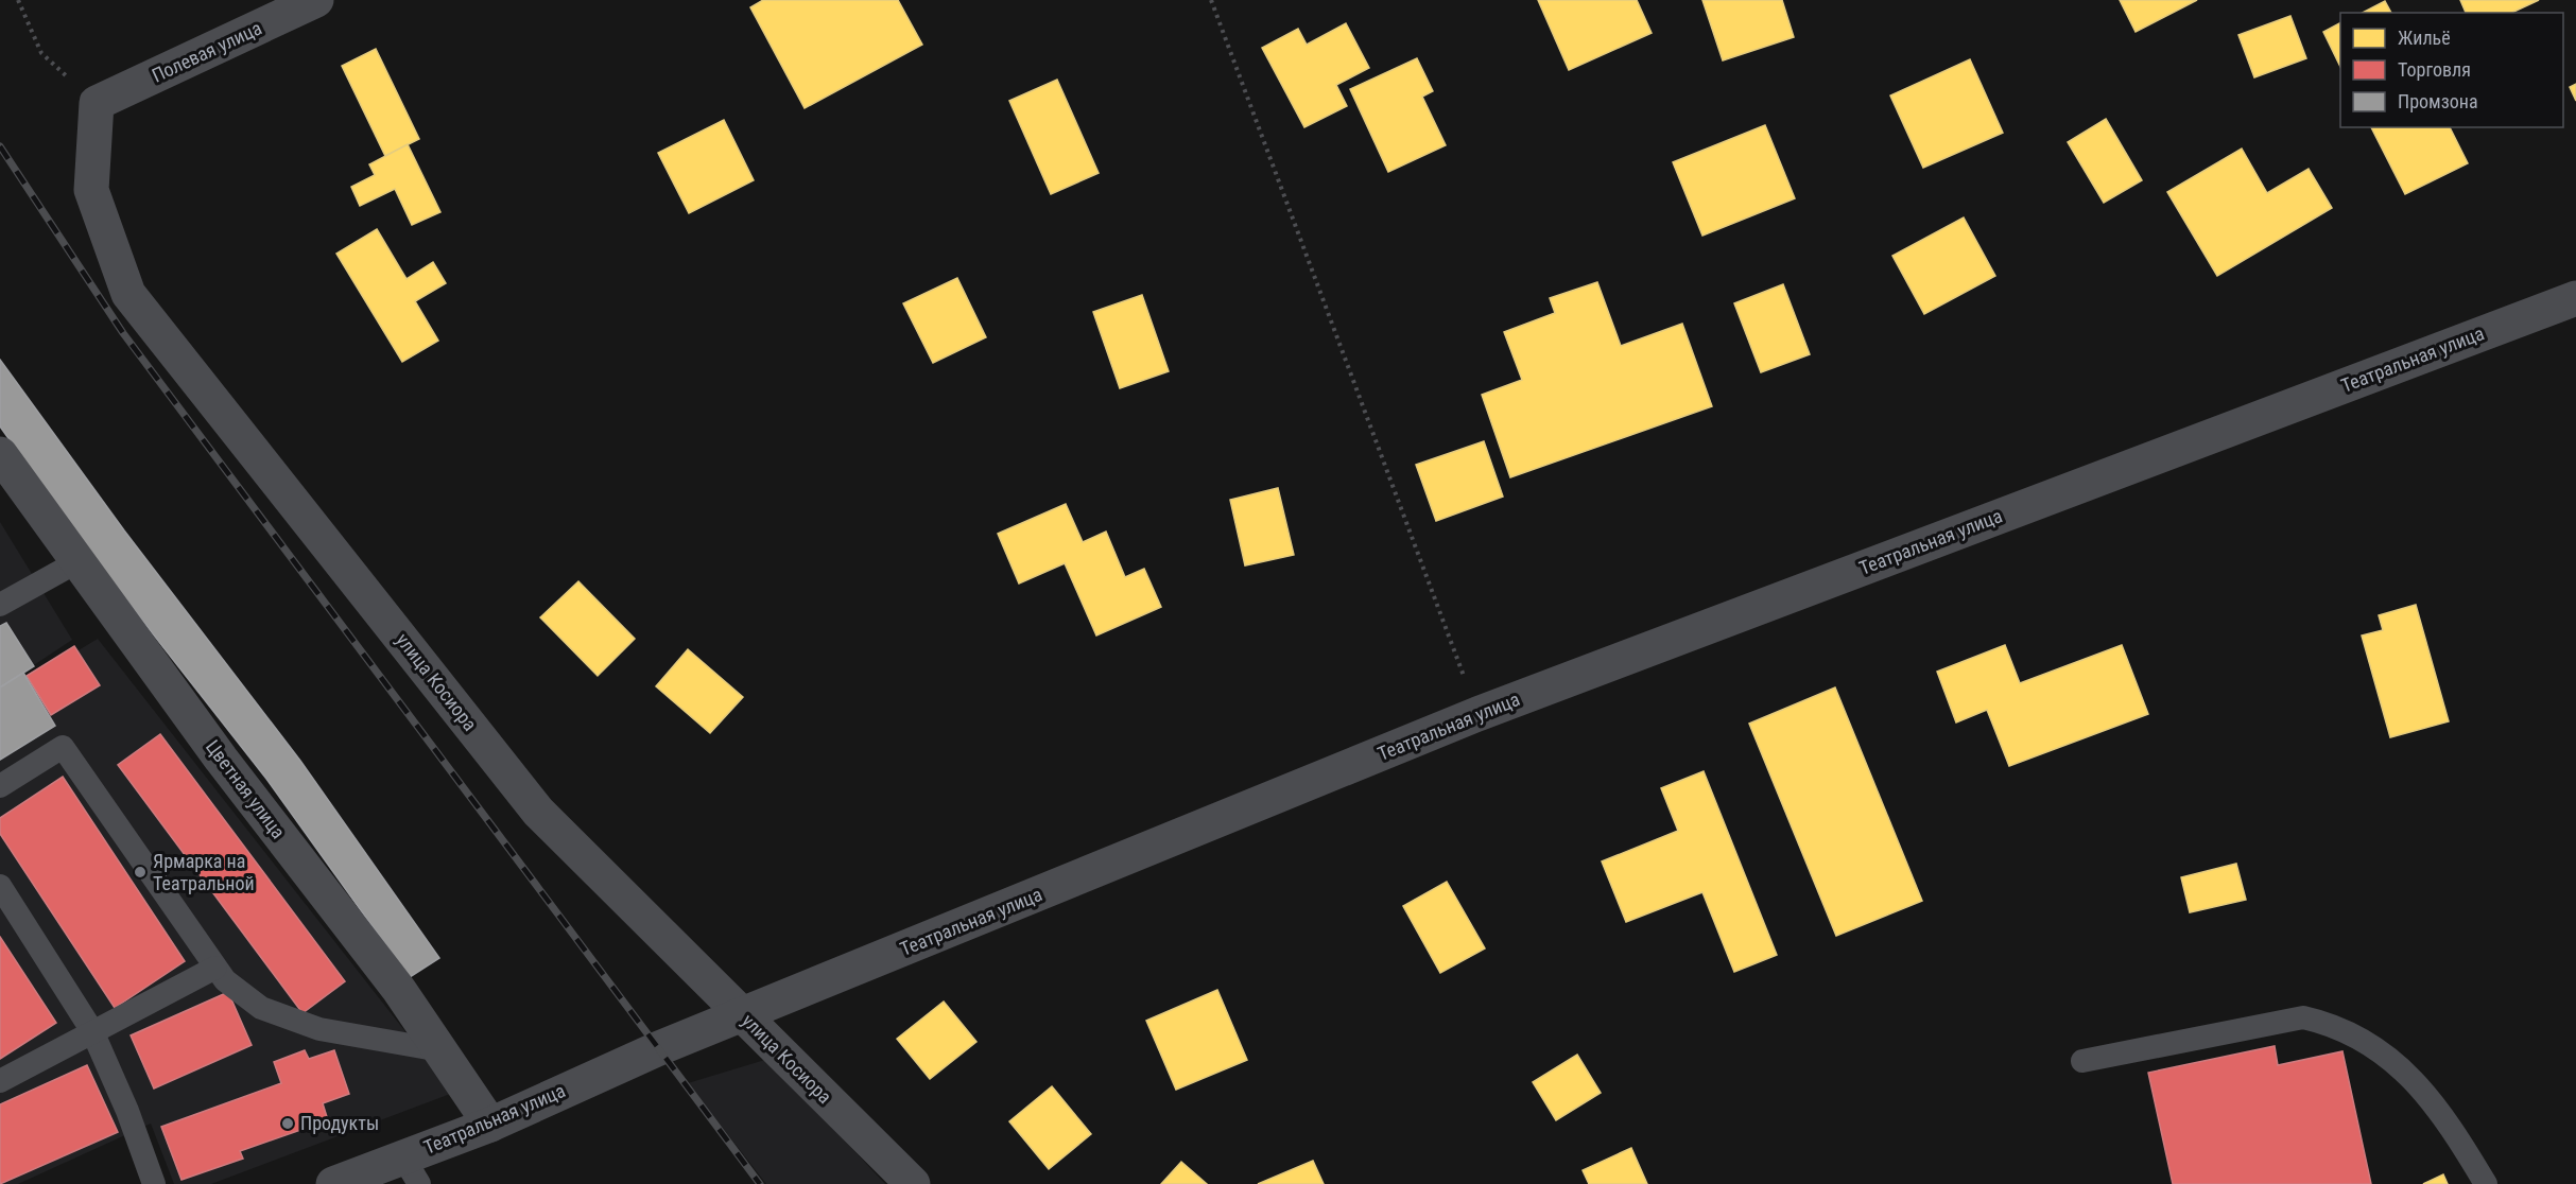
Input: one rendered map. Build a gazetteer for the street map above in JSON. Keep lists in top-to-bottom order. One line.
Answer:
{"streets":{"street":["Полевая улица","Театральная улица","улица Косиора","Цветная улица"]},"crossings":[["Полевая улица","улица Косиора"],["Театральная улица","улица Косиора"],["Театральная улица","Цветная улица"]],"places":["Ярмарка на Театральной","Продукты"],"legend":["Жильё","Торговля","Промзона"]}
